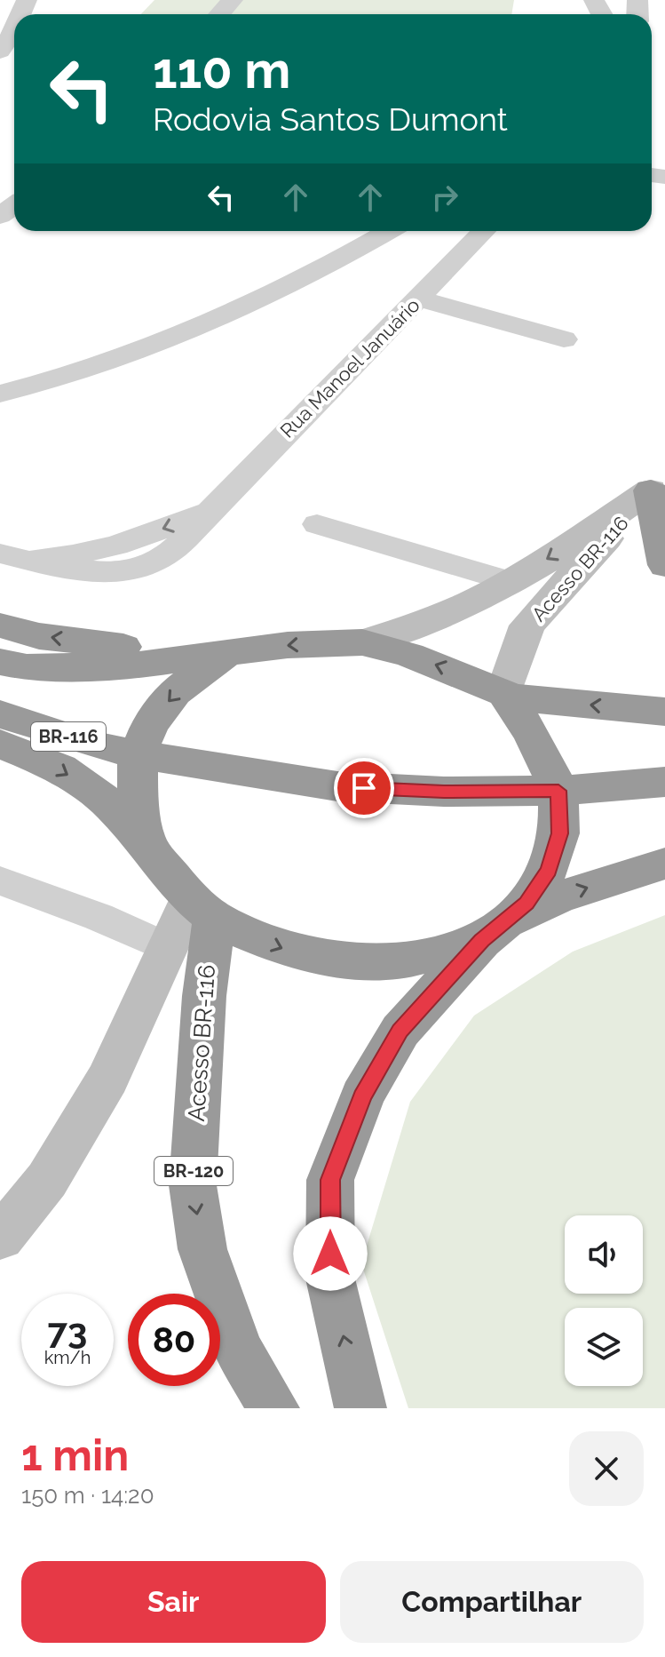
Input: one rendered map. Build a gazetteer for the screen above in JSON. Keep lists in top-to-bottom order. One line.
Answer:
{"streets":{"highway":["Acesso BR-116","BR-116","BR-120"],"street":["Rua Manoel Januário"]},"one_way":["Acesso BR-116"],"page":{"turn":["110 m","Rodovia Santos Dumont"],"speed":"73 km/h","limit":"80","heading":["1 min","150 m · 14:20"],"buttons":["Sair","Compartilhar"]}}
